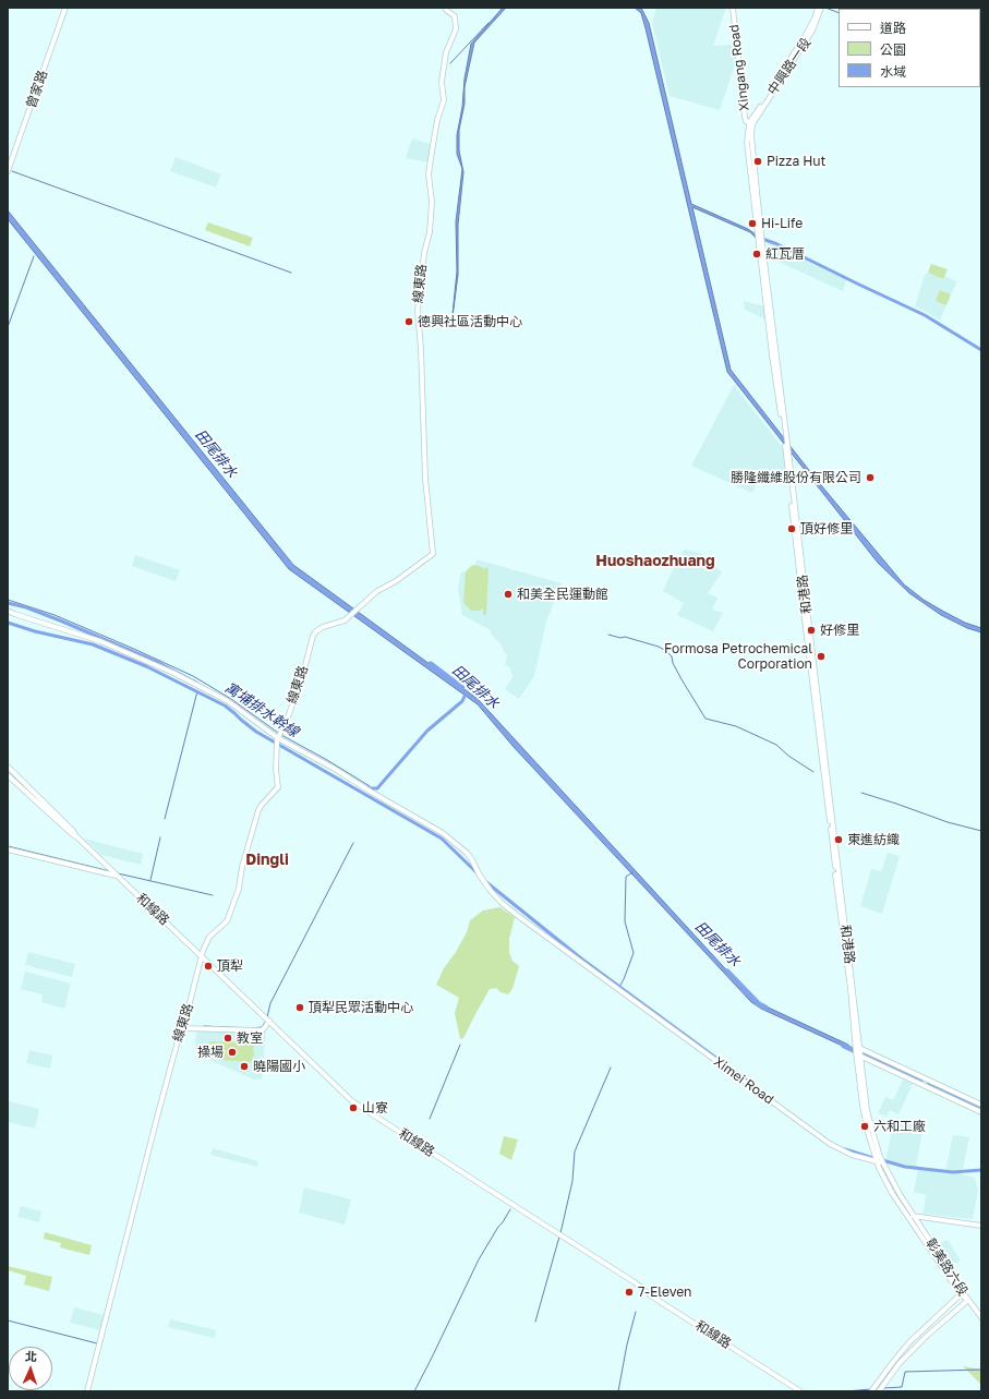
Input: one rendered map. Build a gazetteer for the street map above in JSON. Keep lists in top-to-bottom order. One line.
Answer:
{"streets":{"street":["中興路一段","Xingang Road","曾家路","線東路","和港路","和線路","Ximei Road","彰美路六段"]},"crossings":[["中興路一段","Xingang Road"],["中興路一段","和港路"],["Xingang Road","和港路"],["線東路","和線路"],["線東路","Ximei Road"],["和港路","Ximei Road"],["和港路","彰美路六段"],["Ximei Road","彰美路六段"]],"districts":["Huoshaozhuang","Dingli"],"water":["田尾排水","寓埔排水幹線"],"places":["Pizza Hut","Hi-Life","紅瓦厝","德興社區活動中心","勝隆纖維股份有限公司","頂好修里","和美全民運動館","好修里","Formosa Petrochemical Corporation","東進紡織","頂犁","頂犁民眾活動中心","教室","操場","曉陽國小","山寮","六和工廠","7-Eleven"],"legend":["道路","公園","水域"],"north":"top"}
